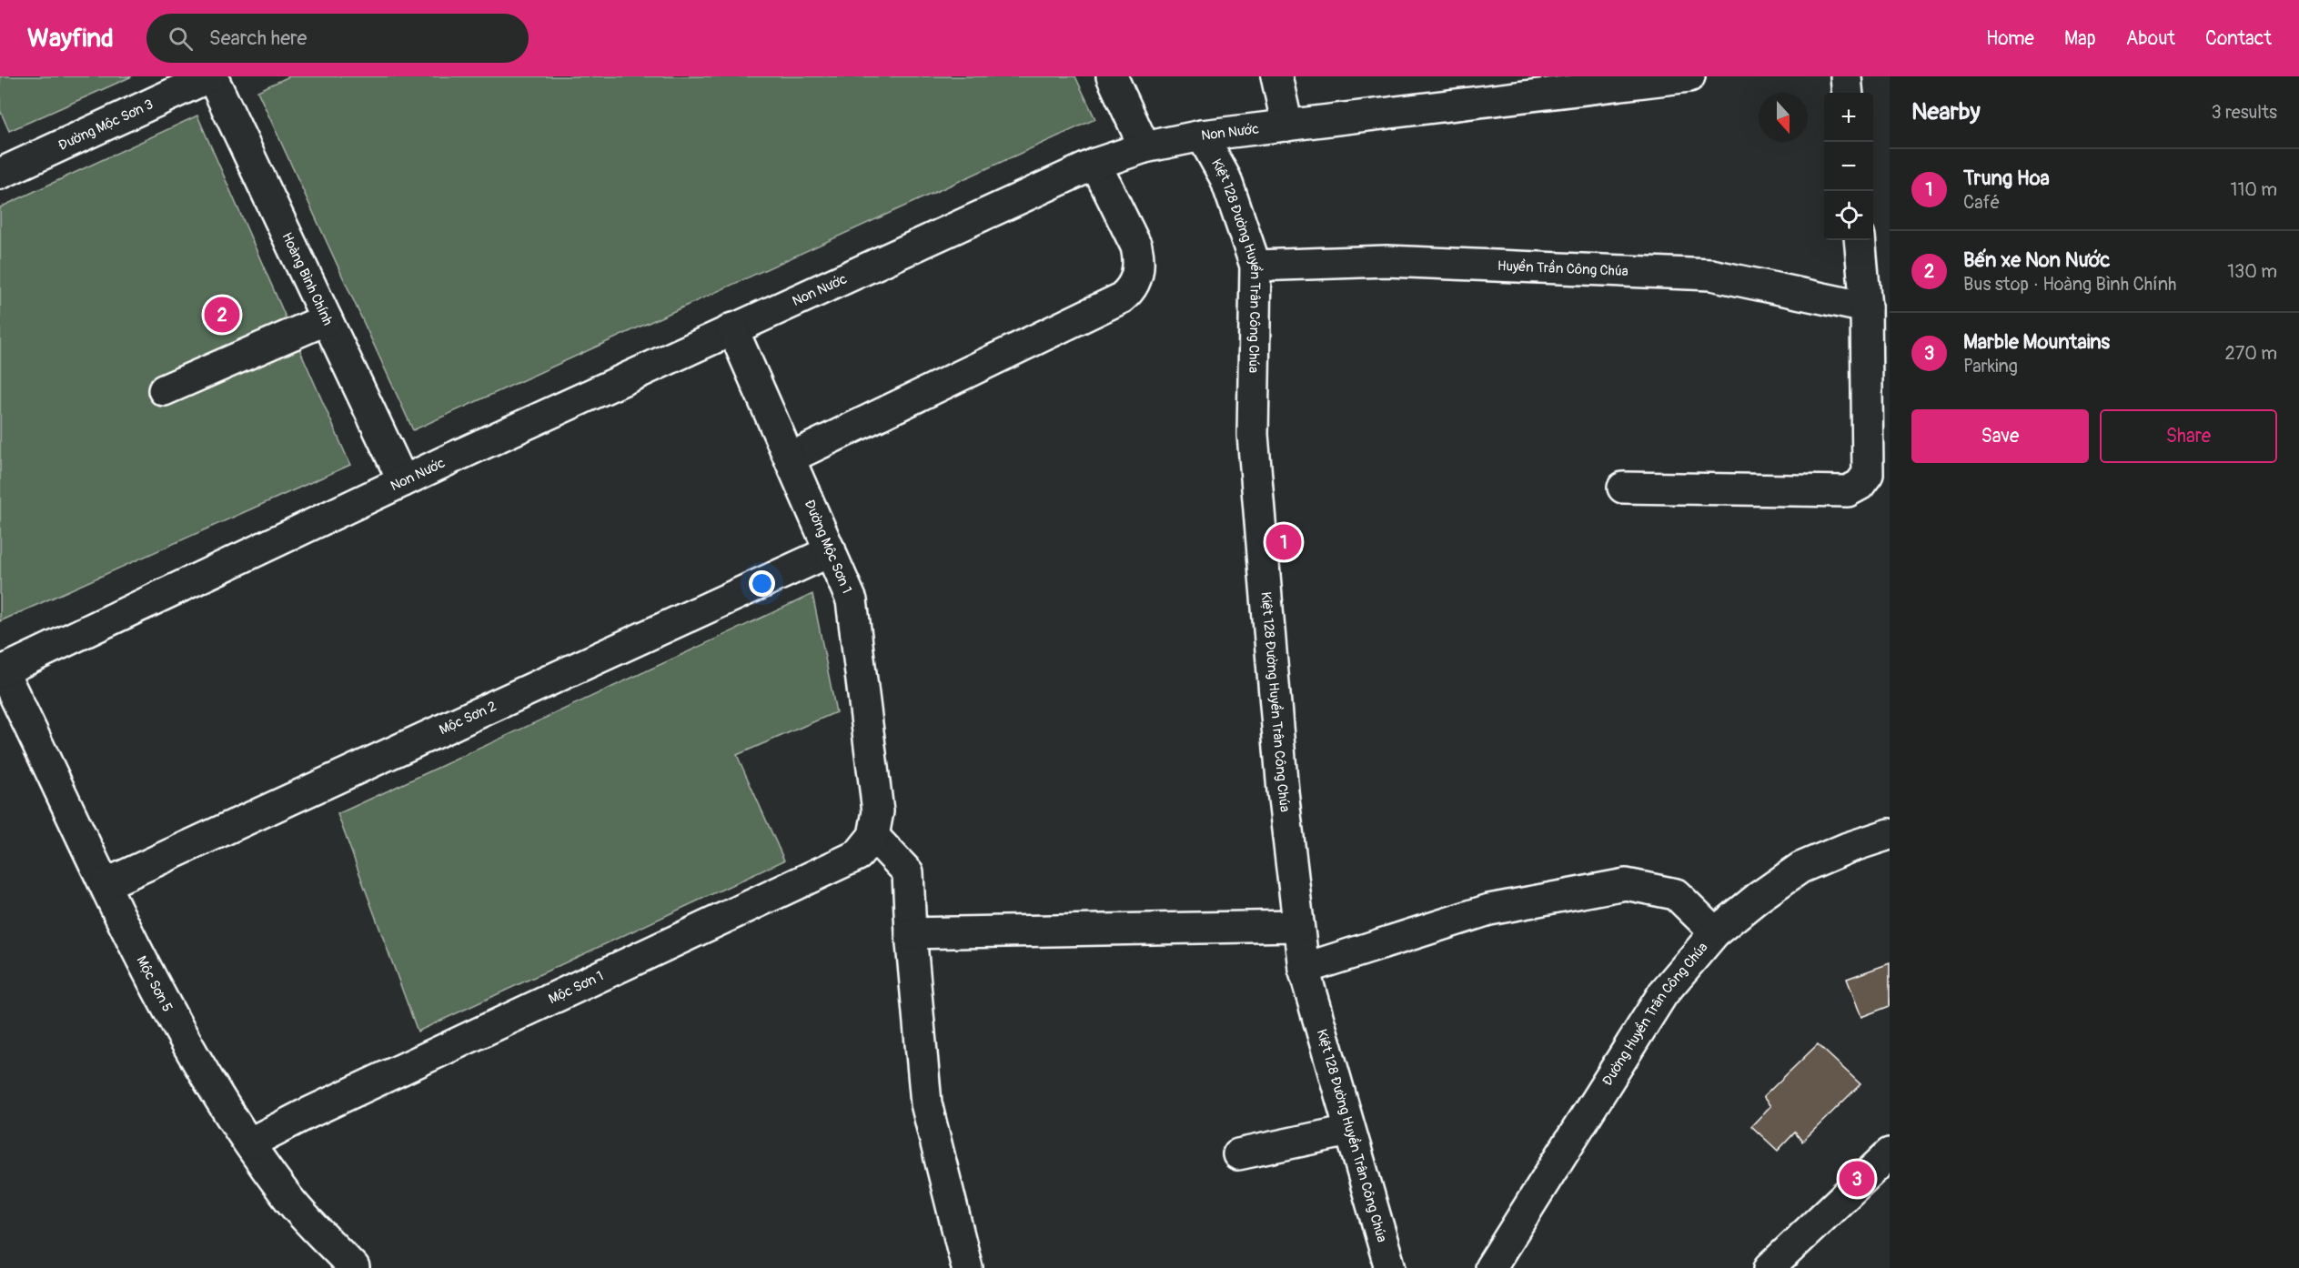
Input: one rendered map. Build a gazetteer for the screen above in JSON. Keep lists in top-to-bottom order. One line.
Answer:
{"streets":{"street":["Đường Mộc Sơn 3","Non Nước","Kiệt 128 Đường Huyền Trân Công Chúa","Huyền Trần Công Chúa","Hoàng Bình Chính","Đường Mộc Sơn 1","Mộc Sơn 2","Mộc Sơn 5","Mộc Sơn 1","Đường Huyền Trân Công Chúa"]},"crossings":[["Đường Mộc Sơn 3","Hoàng Bình Chính"],["Non Nước","Kiệt 128 Đường Huyền Trân Công Chúa"],["Non Nước","Hoàng Bình Chính"],["Non Nước","Đường Mộc Sơn 1"],["Non Nước","Mộc Sơn 5"],["Kiệt 128 Đường Huyền Trân Công Chúa","Huyền Trần Công Chúa"],["Đường Mộc Sơn 1","Mộc Sơn 2"],["Đường Mộc Sơn 1","Mộc Sơn 1"],["Mộc Sơn 2","Mộc Sơn 5"],["Mộc Sơn 5","Mộc Sơn 1"]],"north":"bottom","page":{"header":"Wayfind","search":"Search here","nav":["Home","Map","About","Contact"],"heading":["Nearby","3 results"],"map_buttons":["+","−"],"list":[{"mark":"1","name":"Trung Hoa","note":"Café","value":"110 m"},{"mark":"2","name":"Bến xe Non Nước","note":"Bus stop · Hoàng Bình Chính","value":"130 m"},{"mark":"3","name":"Marble Mountains","note":"Parking","value":"270 m"}],"pins":["2","1","3"],"buttons":["Save","Share"]}}
